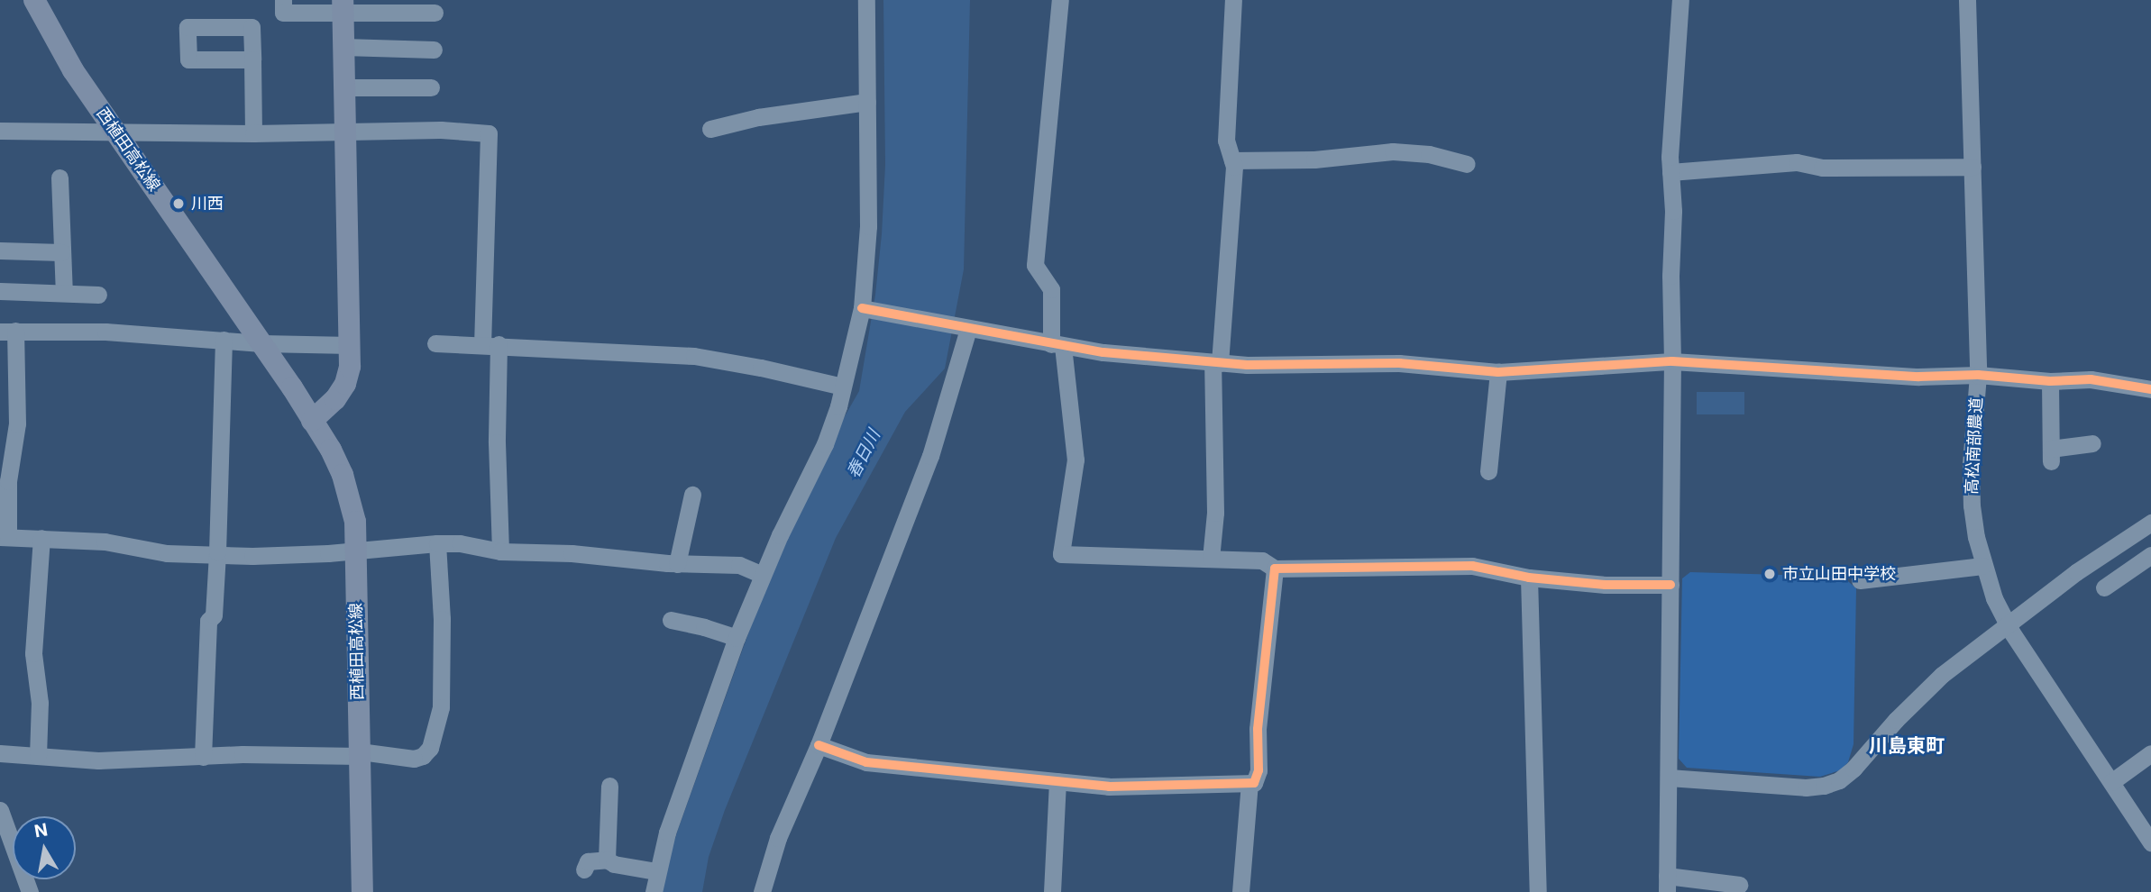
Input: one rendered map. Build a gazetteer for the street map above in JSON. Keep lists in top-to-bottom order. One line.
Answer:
{"streets":{"main road":["西植田高松線"],"street":["高松南部農道"]},"districts":["川島東町"],"water":["春日川"],"places":["川西","市立山田中学校"],"north":"top"}
